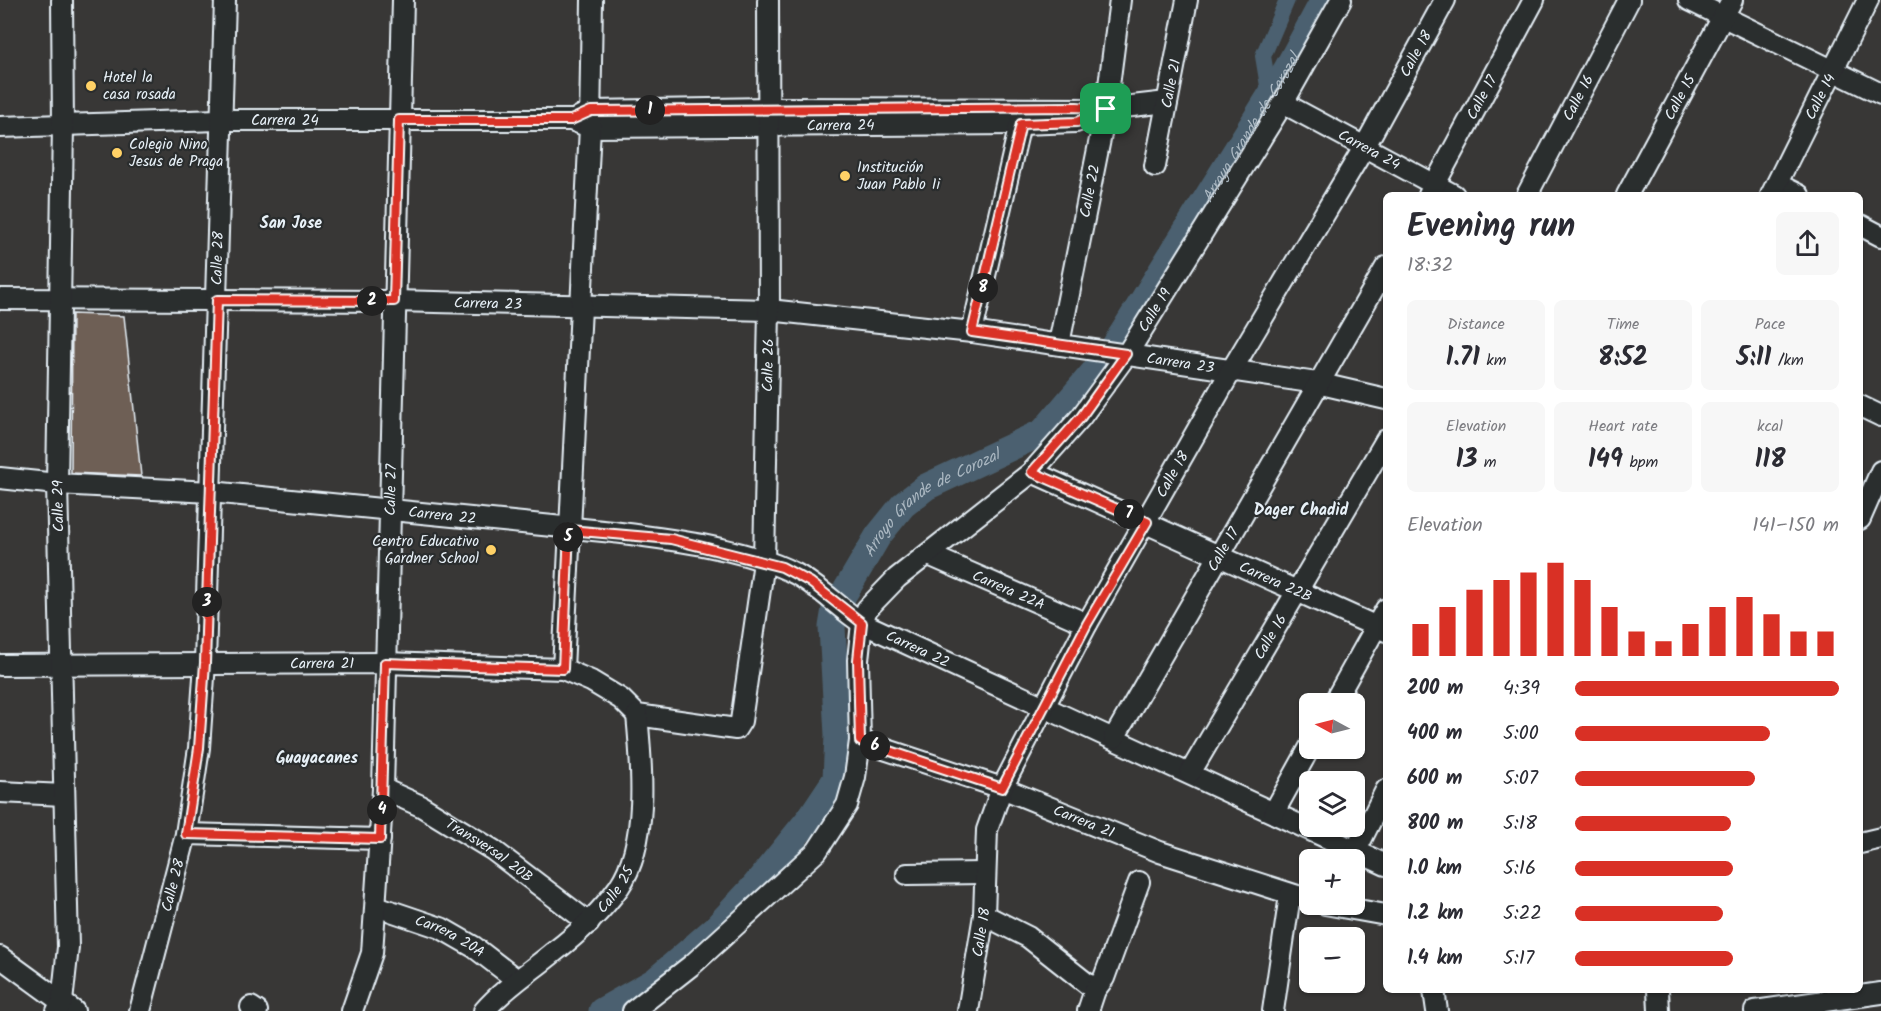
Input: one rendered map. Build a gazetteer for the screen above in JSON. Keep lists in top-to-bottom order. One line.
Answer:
{"streets":{"street":["Calle 18","Calle 21","Calle 14","Calle 17","Calle 16","Calle 15","Carrera 24","Calle 22","Calle 28","Carrera 23","Calle 19","Calle 26","Calle 27","Calle 29","Carrera 22","Carrera 22B","Carrera 22A","Carrera 21","Transversal 20B","Calle 25","Carrera 20A"]},"crossings":[["Calle 18","Carrera 24"],["Calle 18","Carrera 23"],["Calle 18","Carrera 22"],["Calle 18","Carrera 22B"],["Calle 18","Carrera 22A"],["Calle 18","Carrera 21"],["Calle 21","Carrera 24"],["Calle 17","Carrera 24"],["Calle 17","Carrera 23"],["Calle 17","Carrera 22"],["Calle 17","Carrera 22B"],["Calle 16","Carrera 22"],["Calle 16","Carrera 22B"],["Carrera 24","Calle 22"],["Carrera 24","Calle 28"],["Carrera 24","Calle 19"],["Carrera 24","Calle 26"],["Carrera 24","Calle 27"],["Carrera 24","Calle 29"],["Calle 22","Carrera 23"],["Calle 28","Carrera 23"],["Calle 28","Carrera 22"],["Calle 28","Carrera 21"],["Carrera 23","Calle 19"],["Carrera 23","Calle 26"],["Carrera 23","Calle 27"],["Carrera 23","Calle 29"],["Calle 19","Carrera 22"],["Calle 19","Carrera 22B"],["Calle 19","Carrera 22A"],["Calle 26","Carrera 22"],["Calle 26","Carrera 21"],["Calle 26","Calle 25"],["Calle 27","Carrera 22"],["Calle 27","Carrera 21"],["Calle 27","Transversal 20B"],["Calle 27","Carrera 20A"],["Calle 29","Carrera 22"],["Calle 29","Carrera 21"],["Carrera 21","Calle 25"],["Transversal 20B","Calle 25"],["Calle 25","Carrera 20A"]],"districts":["San Jose","Dager Chadid","Guayacanes"],"water":["Arroyo Grande de Corozal"],"places":["Hotel la casa rosada","Colegio Nino Jesus de Praga","Institución Juan Pablo Ii","Centro Educativo Gardner School"],"north":"left","page":{"pins":["1","8","2","7","5","3","6","4"],"heading":["Evening run","18:32"],"stats":[["Distance","1.71 km"],["Time","8:52"],["Pace","5:11 /km"],["Elevation","13 m"],["Heart rate","149 bpm"],["kcal","118"]],"chart":["Elevation","141–150 m"],"list":[{"name":"200 m","note":"4:39"},{"name":"400 m","note":"5:00"},{"name":"600 m","note":"5:07"},{"name":"800 m","note":"5:18"},{"name":"1.0 km","note":"5:16"},{"name":"1.2 km","note":"5:22"},{"name":"1.4 km","note":"5:17"}],"map_buttons":["+","−"]}}
